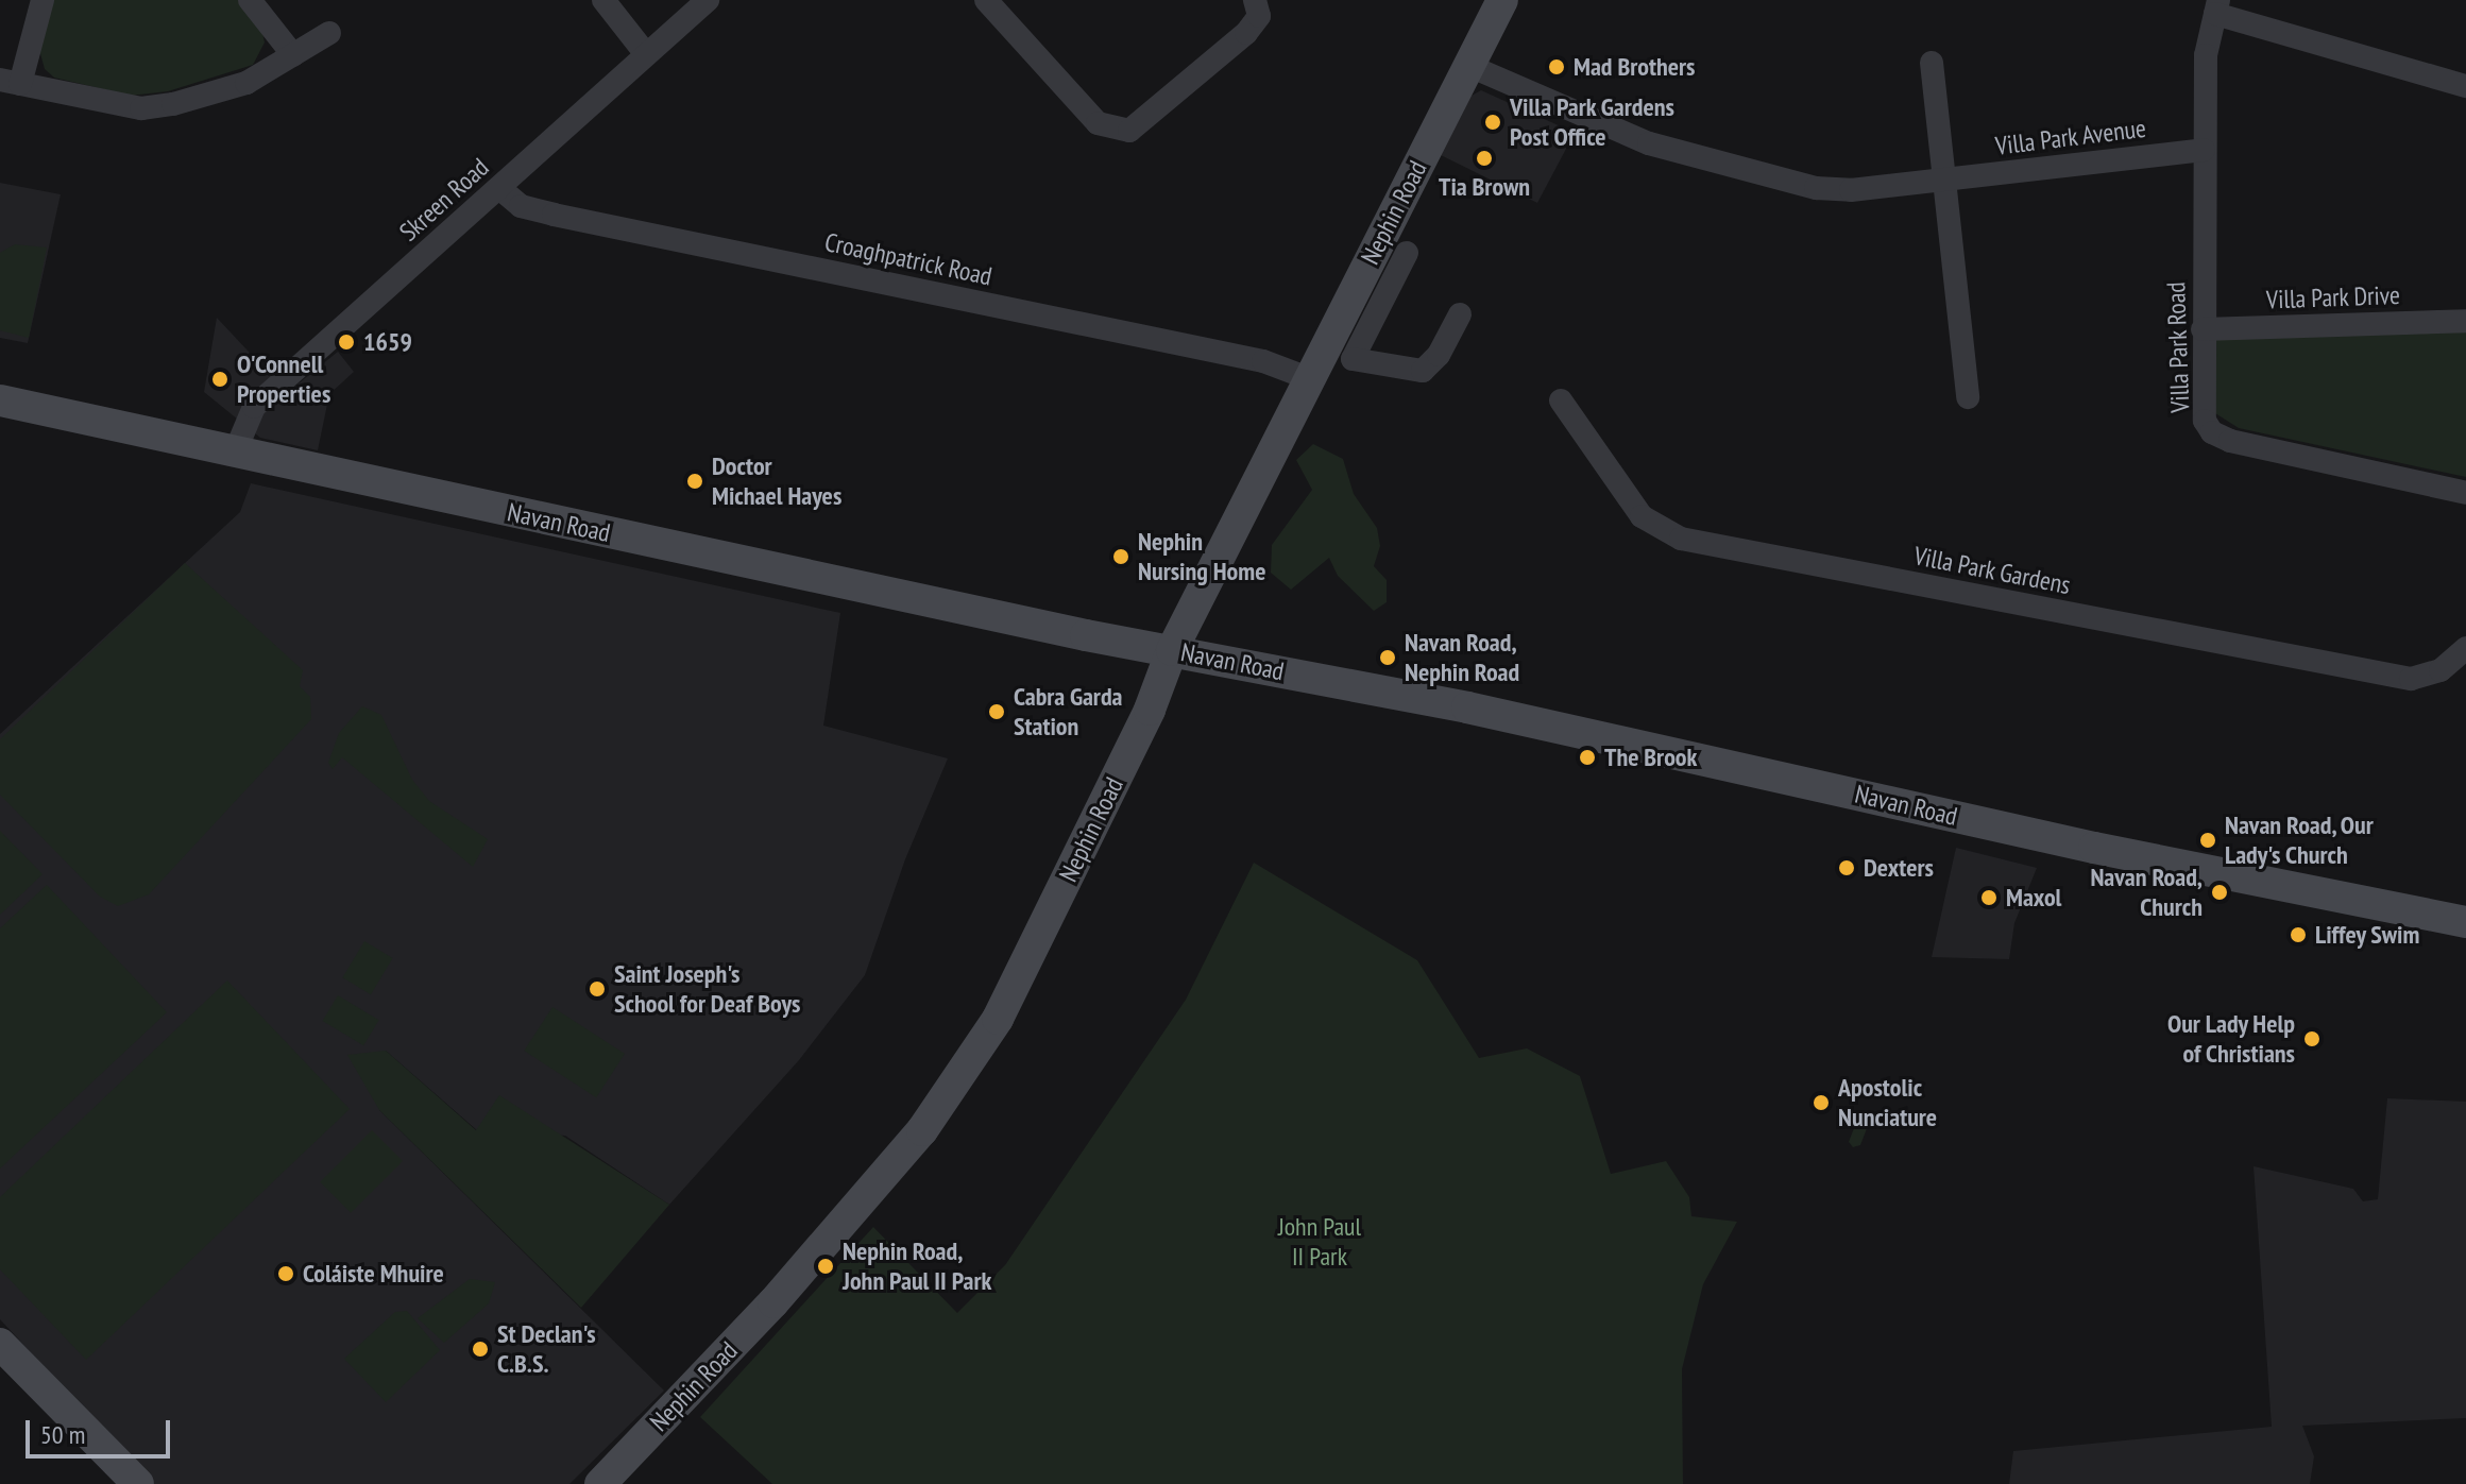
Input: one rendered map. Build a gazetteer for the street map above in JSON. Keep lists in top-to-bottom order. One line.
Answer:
{"streets":{"main road":["Nephin Road","Navan Road"],"street":["Villa Park Avenue","Skreen Road","Croaghpatrick Road","Villa Park Drive","Villa Park Road","Villa Park Gardens"]},"crossings":[["Villa Park Avenue","Nephin Road"],["Villa Park Avenue","Villa Park Road"],["Skreen Road","Croaghpatrick Road"],["Skreen Road","Navan Road"],["Nephin Road","Croaghpatrick Road"],["Nephin Road","Navan Road"],["Villa Park Drive","Villa Park Road"]],"parks":["John Paul II Park"],"places":["Mad Brothers","Villa Park Gardens Post Office","Tia Brown","1659","O'Connell Properties","Doctor Michael Hayes","Nephin Nursing Home","Navan Road, Nephin Road","Cabra Garda Station","The Brook","Navan Road, Our Lady's Church","Dexters","Navan Road, Church","Maxol","Liffey Swim","Saint Joseph's School for Deaf Boys","Our Lady Help of Christians","Apostolic Nunciature","Nephin Road, John Paul II Park","Coláiste Mhuire","St Declan's C.B.S."],"scale_bar":"50 m"}
